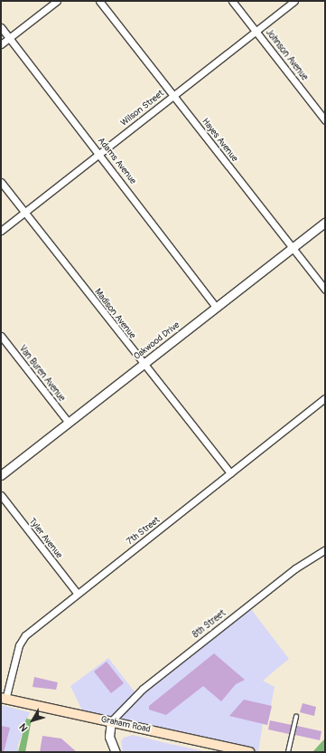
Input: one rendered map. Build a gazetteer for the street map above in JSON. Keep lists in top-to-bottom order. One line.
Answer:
{"streets":{"main road":["Graham Road"],"street":["Johnson Avenue","Wilson Street","Hayes Avenue","Adams Avenue","Madison Avenue","Oakwood Drive","Van Buren Avenue","7th Street","Tyler Avenue","8th Street"]},"crossings":[["Johnson Avenue","Wilson Street"],["Wilson Street","Hayes Avenue"],["Wilson Street","Adams Avenue"],["Wilson Street","Madison Avenue"],["Hayes Avenue","Oakwood Drive"],["Adams Avenue","Oakwood Drive"],["Madison Avenue","Oakwood Drive"],["Madison Avenue","7th Street"],["Oakwood Drive","Van Buren Avenue"],["7th Street","Tyler Avenue"],["7th Street","Graham Road"],["8th Street","Graham Road"]],"north":"bottom left"}
